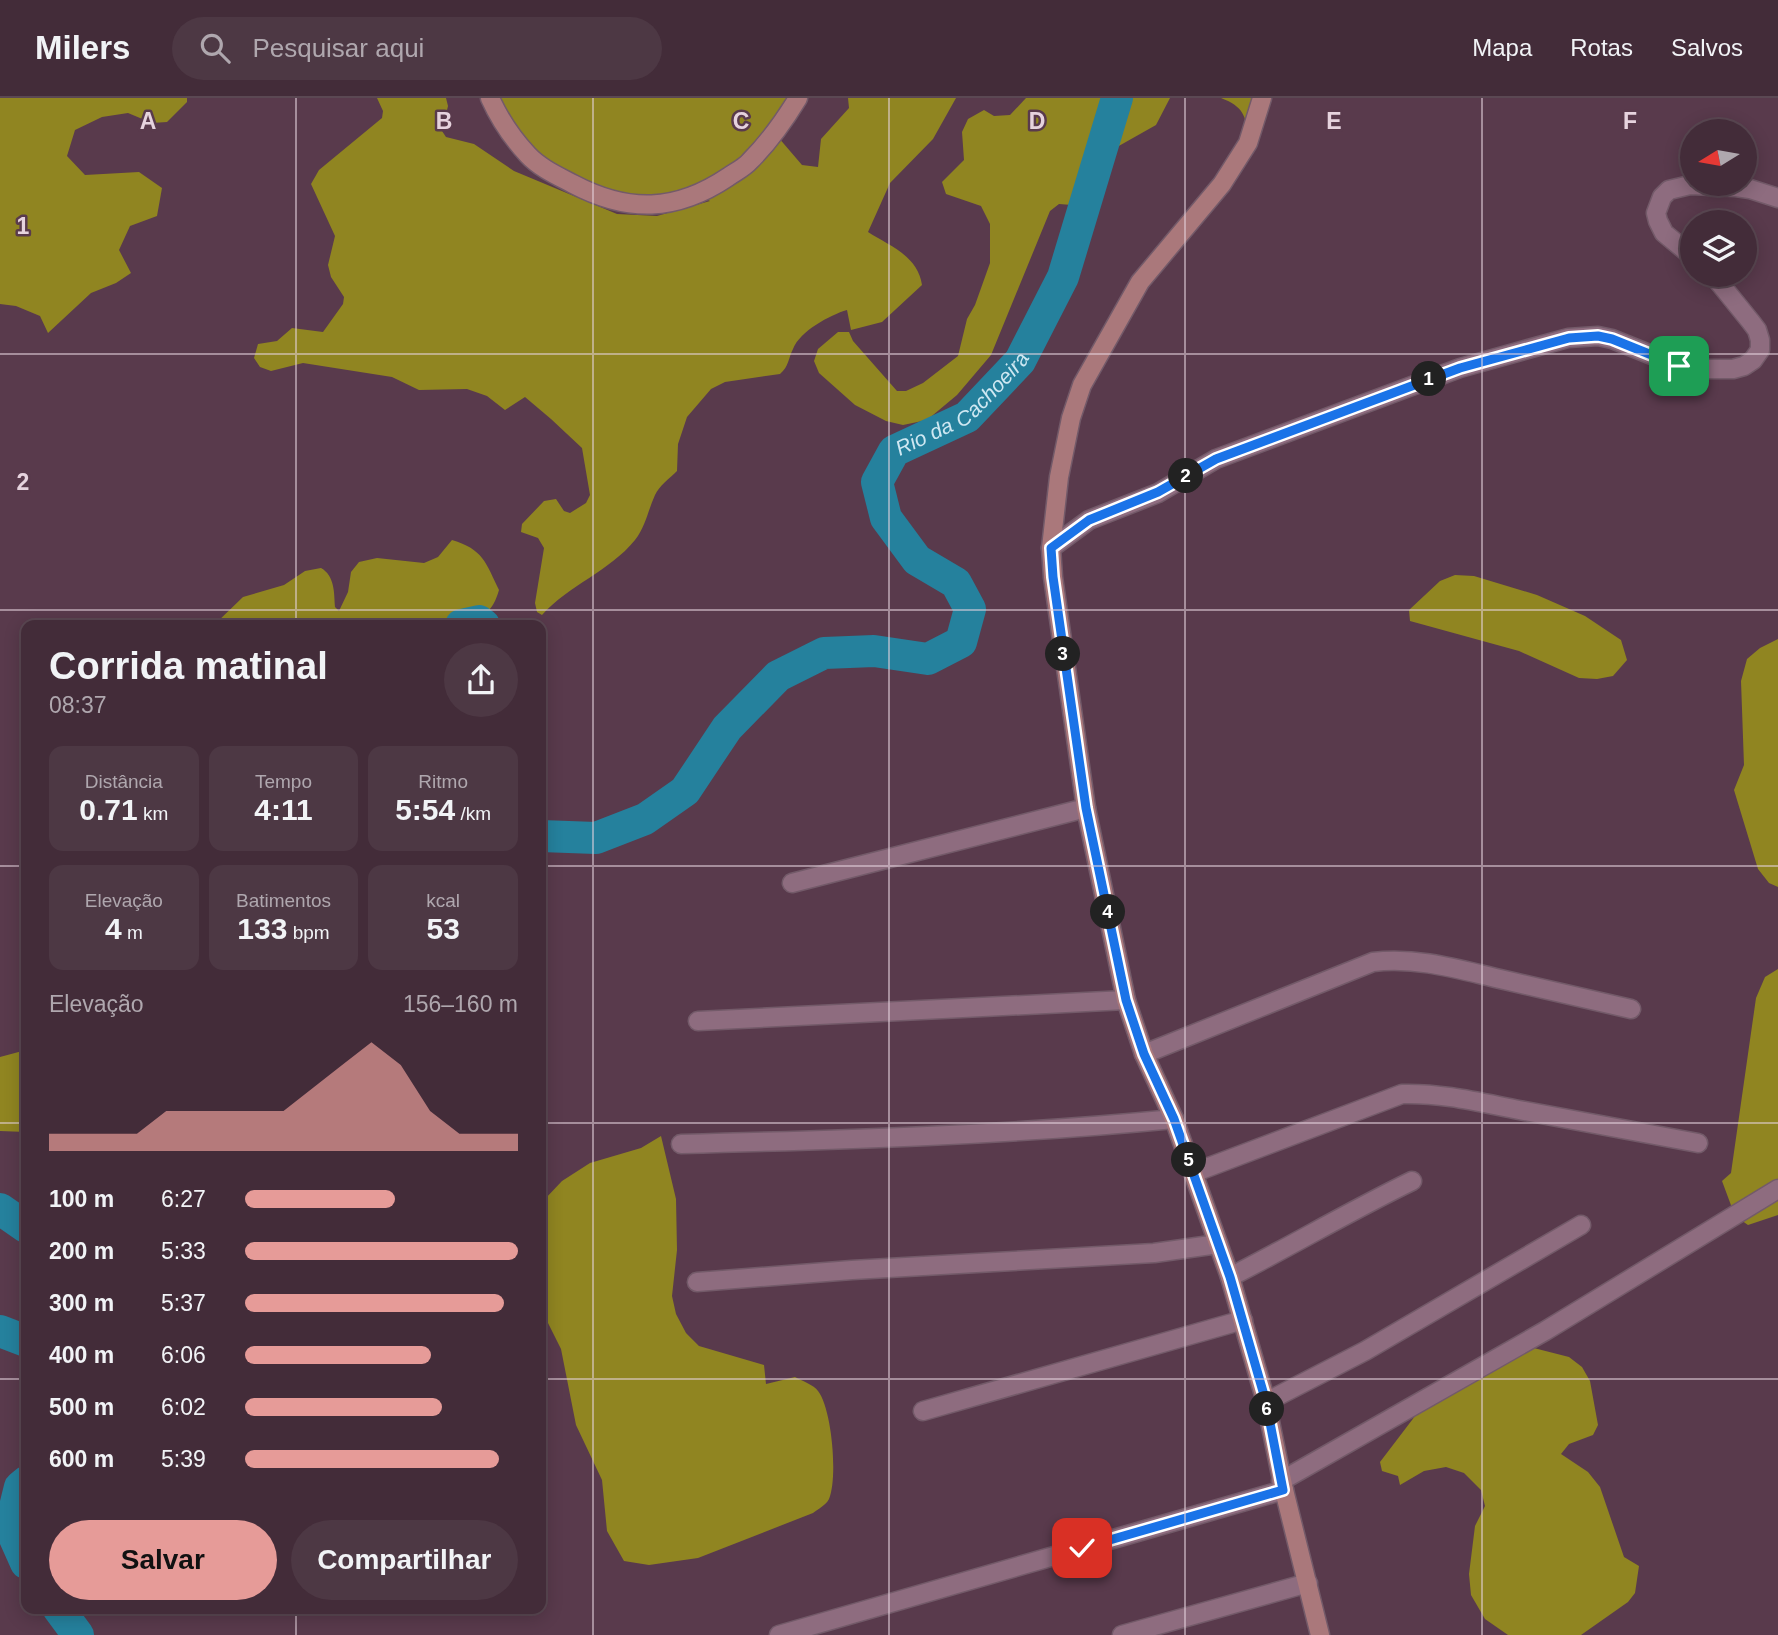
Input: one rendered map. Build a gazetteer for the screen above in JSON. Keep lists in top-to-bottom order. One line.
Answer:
{"water":["Rio da Cachoeira"],"north":"left","page":{"header":"Milers","search":"Pesquisar aqui","nav":["Mapa","Rotas","Salvos"],"pins":["1","2","3","4","5","6"],"heading":["Corrida matinal","08:37"],"stats":[["Distância","0.71 km"],["Tempo","4:11"],["Ritmo","5:54 /km"],["Elevação","4 m"],["Batimentos","133 bpm"],["kcal","53"]],"chart":["Elevação","156–160 m"],"list":[{"name":"100 m","note":"6:27"},{"name":"200 m","note":"5:33"},{"name":"300 m","note":"5:37"},{"name":"400 m","note":"6:06"},{"name":"500 m","note":"6:02"},{"name":"600 m","note":"5:39"}],"buttons":["Salvar","Compartilhar"]},"grid":{"columns":["A","B","C","D","E","F"],"rows":["1","2"]}}
